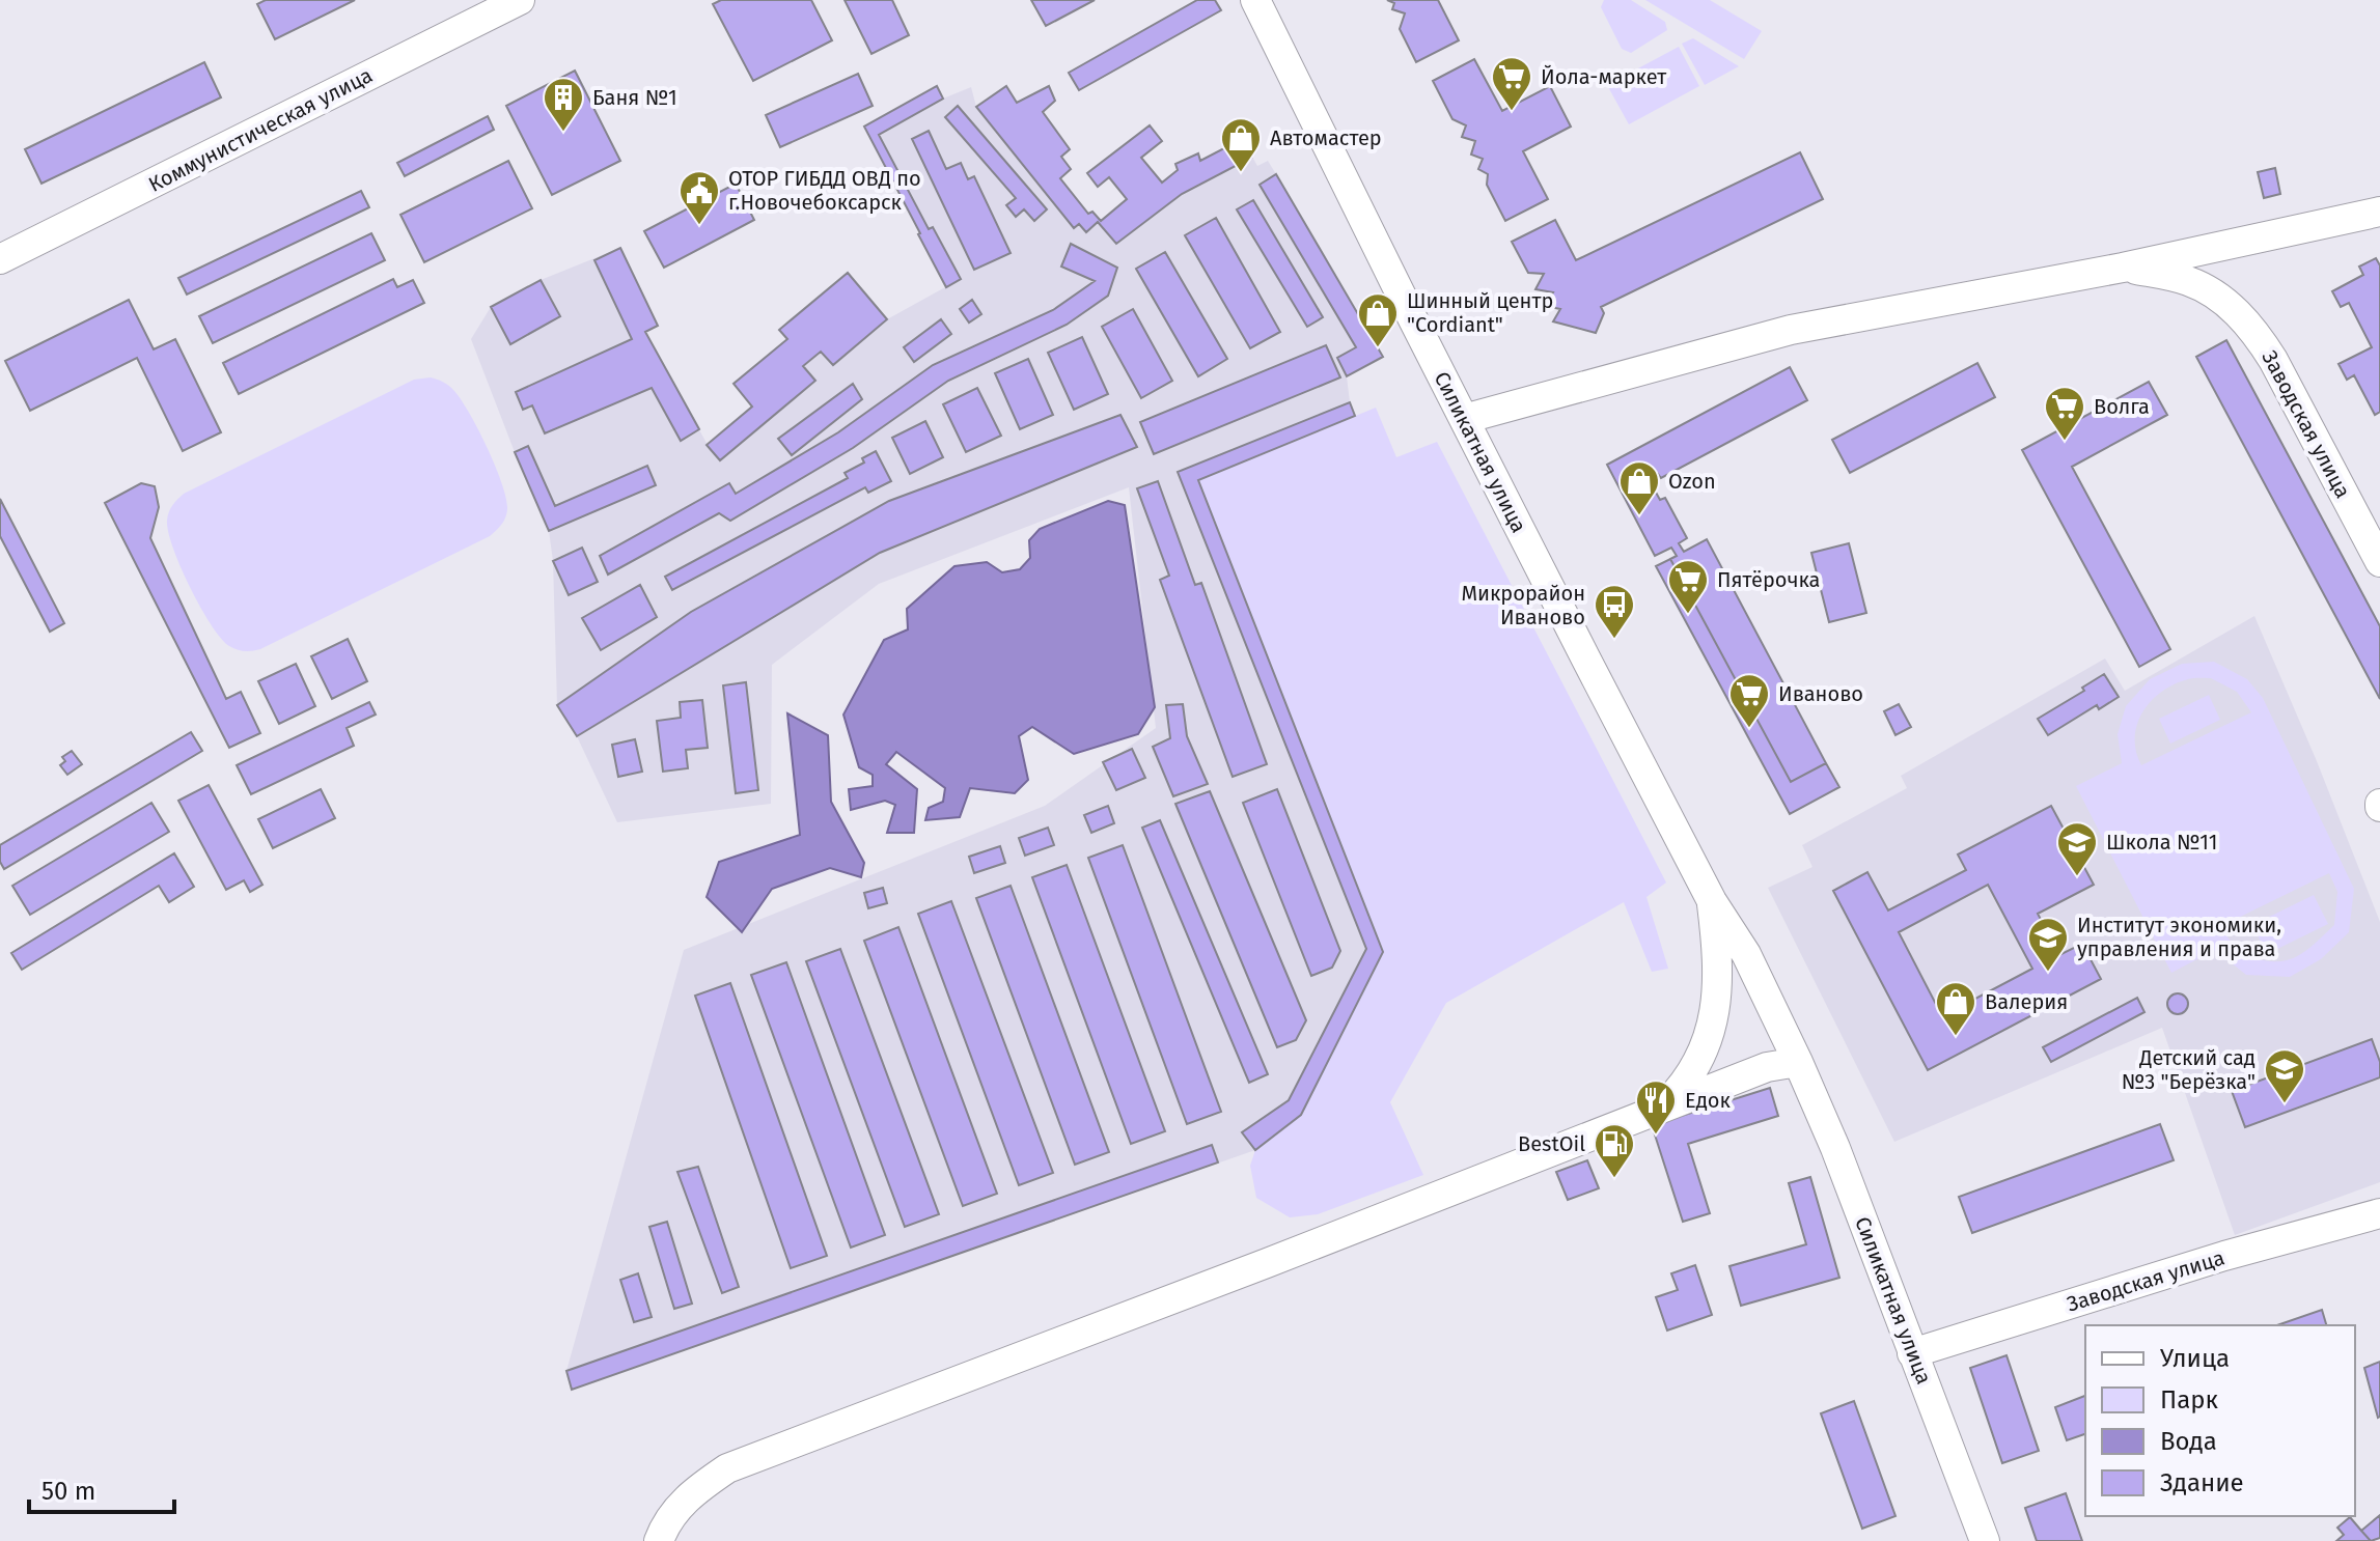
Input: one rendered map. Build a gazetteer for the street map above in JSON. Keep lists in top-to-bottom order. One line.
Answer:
{"streets":{"street":["Коммунистическая улица","Заводская улица","Силикатная улица"]},"crossings":[["Заводская улица","Силикатная улица"]],"places":{"supermarket":["Йола-маркет","Волга","Пятёрочка","Иваново"],"building":["Баня №1"],"shop":["Автомастер","Шинный центр \"Cordiant\"","Ozon","Валерия"],"public building":["ОТОР ГИБДД ОВД по г.Новочебоксарск"],"bus stop":["Микрорайон Иваново"],"school or university":["Школа №11","Институт экономики, управления и права","Детский сад №3 \"Берёзка\""],"restaurant":["Едок"],"fuel station":["BestOil"]},"legend":["Улица","Парк","Вода","Здание"],"scale_bar":"50 m"}
